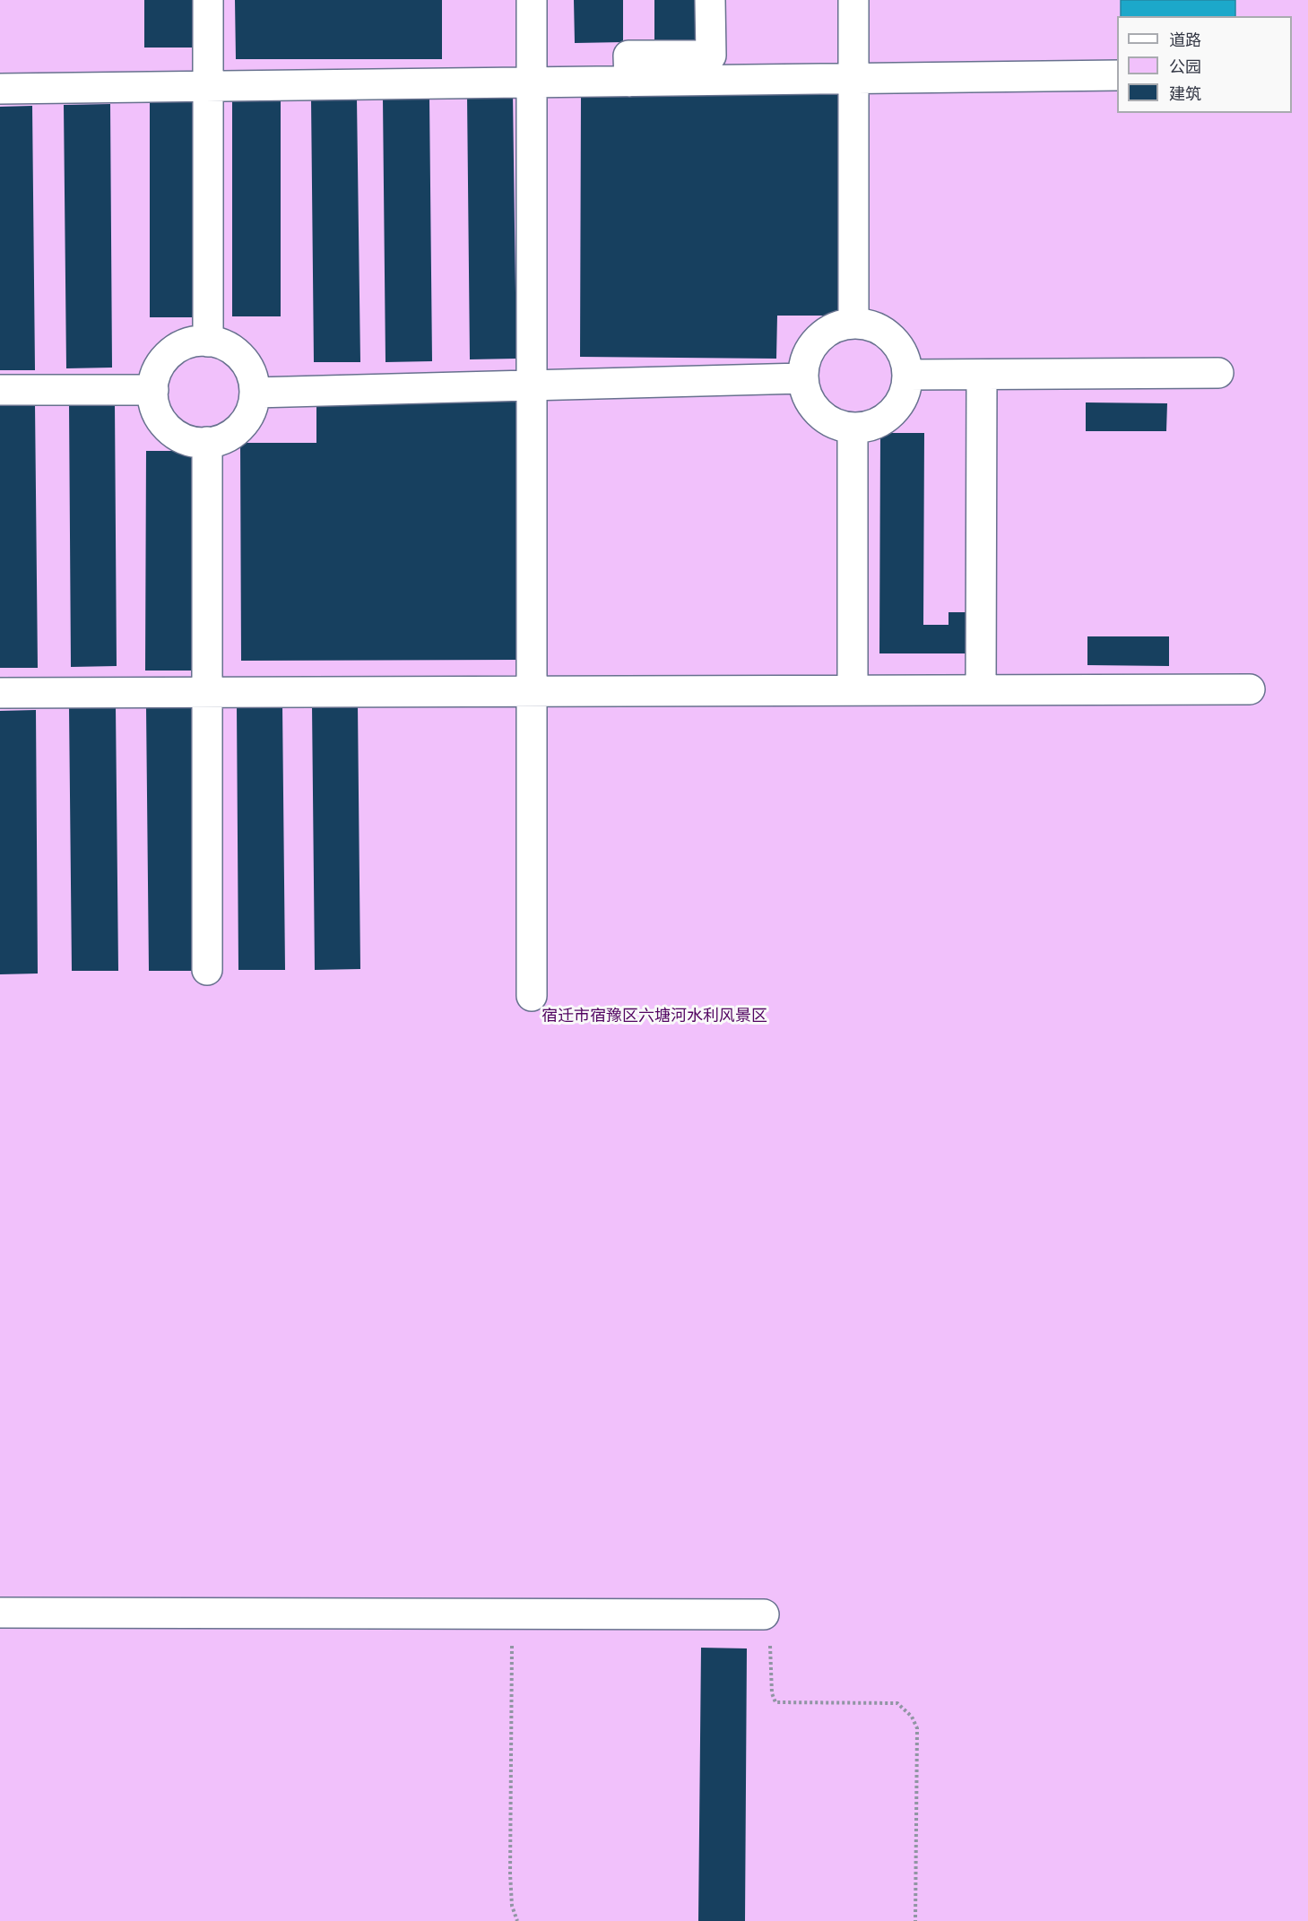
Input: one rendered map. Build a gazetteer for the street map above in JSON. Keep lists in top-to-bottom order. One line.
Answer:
{"parks":["宿迁市宿豫区六塘河水利风景区"],"legend":["道路","公园","建筑"]}
